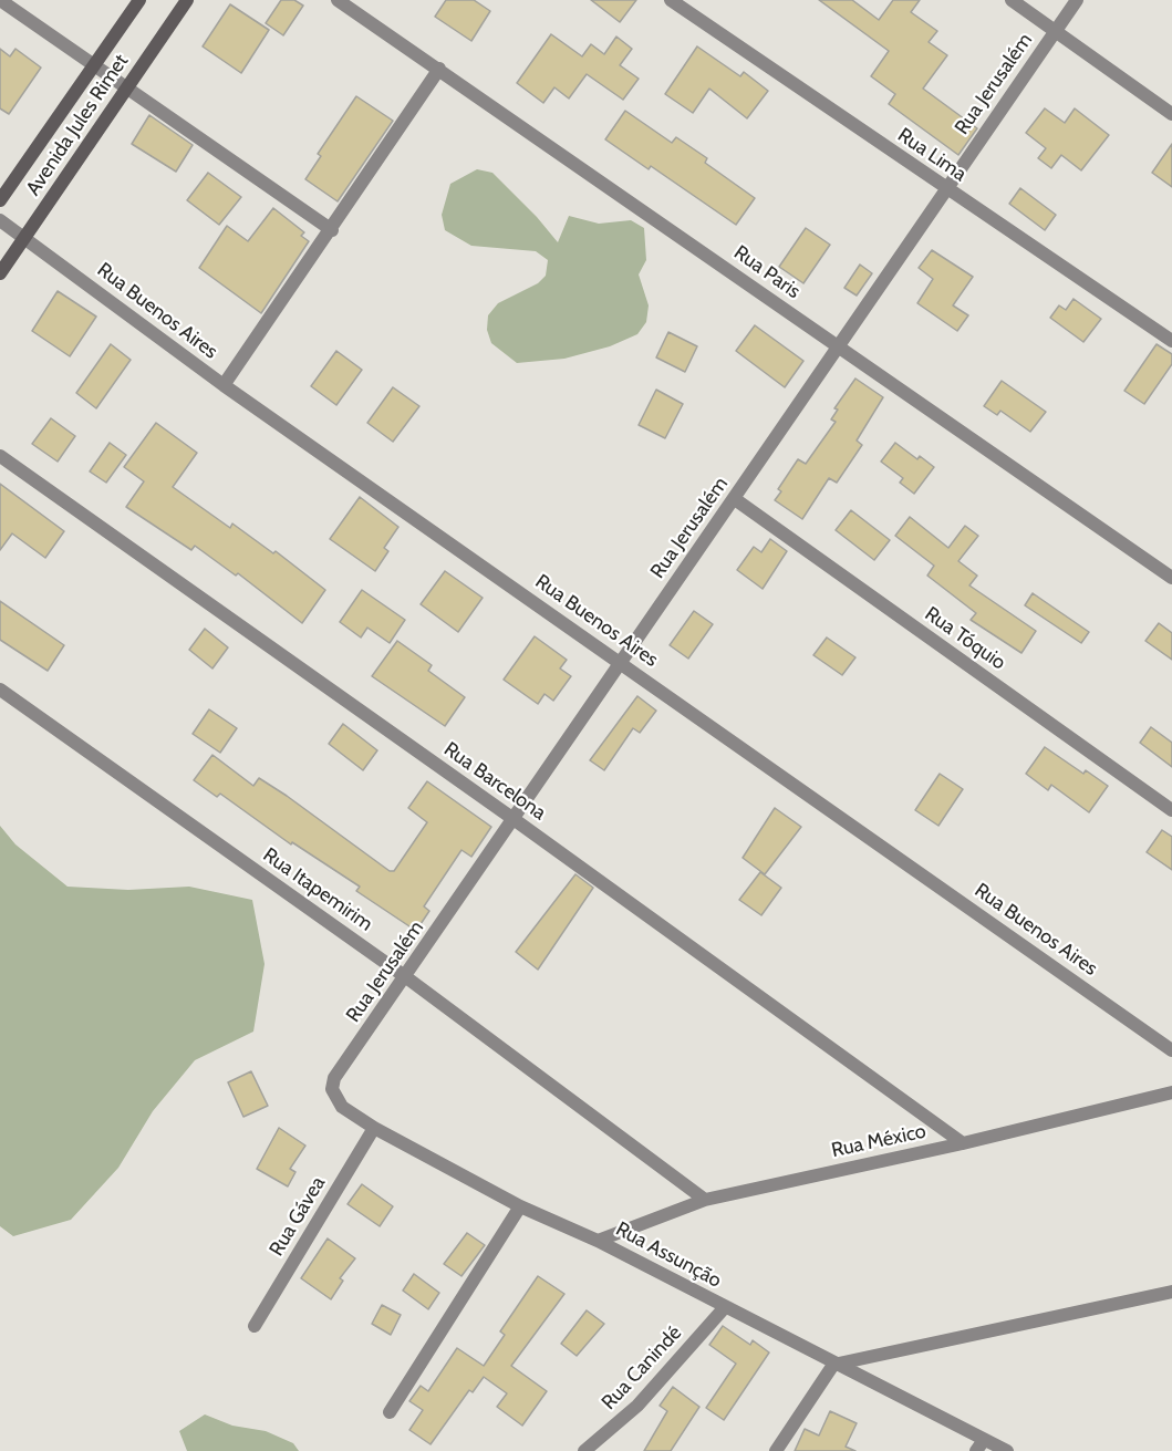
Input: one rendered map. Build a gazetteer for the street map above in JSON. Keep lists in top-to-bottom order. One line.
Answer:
{"streets":{"main road":["Avenida Jules Rimet"],"street":["Rua Jerusalém","Rua Lima","Rua Paris","Rua Buenos Aires","Rua Tóquio","Rua Barcelona","Rua Itapemirim","Rua México","Rua Gávea","Rua Assunção","Rua Canindé"]},"crossings":[["Rua Jerusalém","Rua Lima"],["Rua Jerusalém","Rua Paris"],["Rua Jerusalém","Rua Buenos Aires"],["Rua Jerusalém","Rua Tóquio"],["Rua Jerusalém","Rua Barcelona"],["Rua Jerusalém","Rua Itapemirim"],["Rua Jerusalém","Rua Assunção"],["Avenida Jules Rimet","Rua Buenos Aires"],["Rua Barcelona","Rua México"],["Rua Itapemirim","Rua México"],["Rua México","Rua Assunção"],["Rua Gávea","Rua Assunção"],["Rua Assunção","Rua Canindé"]]}
